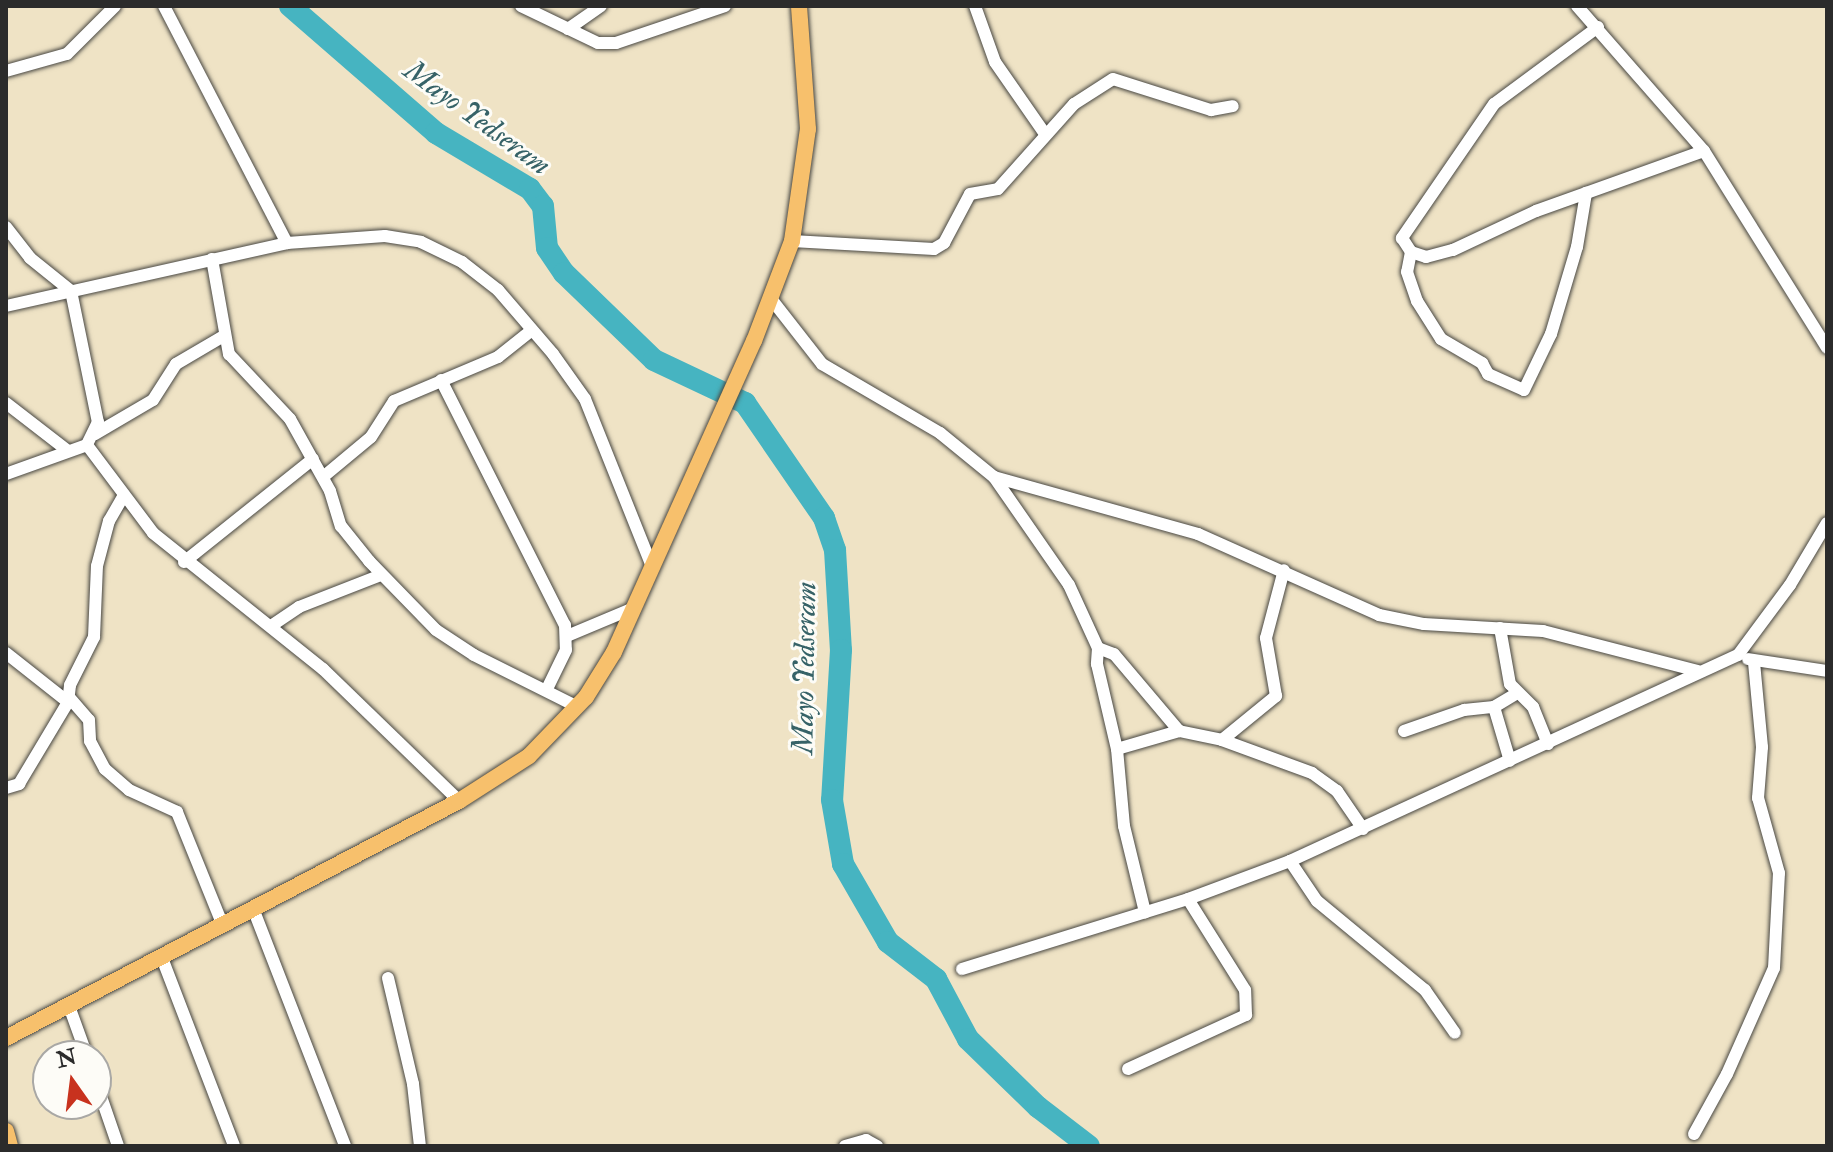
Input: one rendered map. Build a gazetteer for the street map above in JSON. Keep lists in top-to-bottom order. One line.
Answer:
{"water":["Mayo Yedseram"],"north":"top"}
